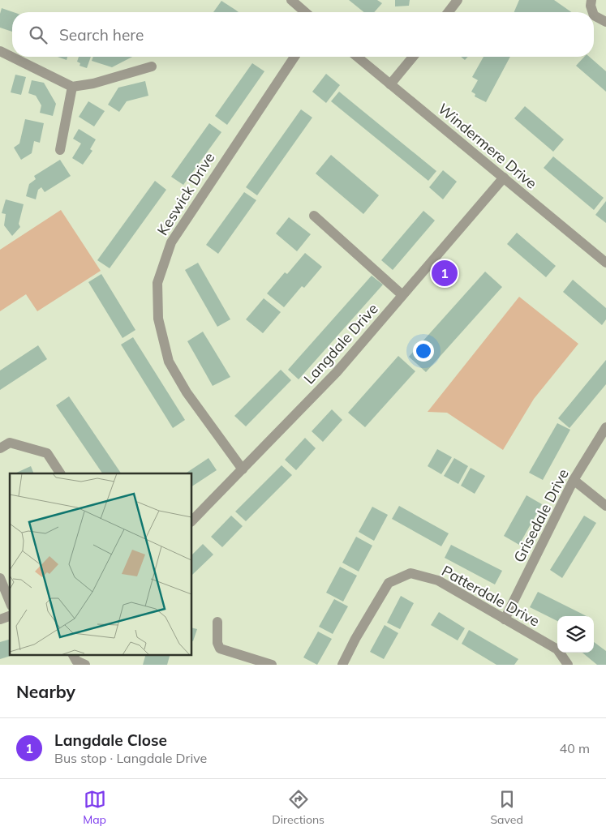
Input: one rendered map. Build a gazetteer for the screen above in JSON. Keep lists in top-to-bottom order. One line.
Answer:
{"streets":{"street":["Windermere Drive","Keswick Drive","Langdale Drive","Grisedale Drive","Patterdale Drive"]},"crossings":[["Windermere Drive","Langdale Drive"],["Keswick Drive","Langdale Drive"],["Grisedale Drive","Patterdale Drive"]],"page":{"search":"Search here","pins":"1","heading":"Nearby","list":[{"mark":"1","name":"Langdale Close","note":"Bus stop · Langdale Drive","value":"40 m"}],"nav":["Map","Directions","Saved"]}}
